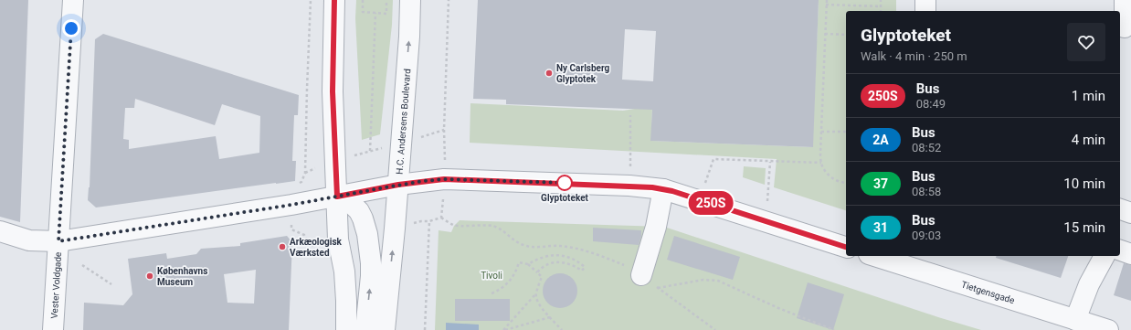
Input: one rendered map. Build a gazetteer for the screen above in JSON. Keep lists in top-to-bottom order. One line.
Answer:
{"streets":{"street":["H.C. Andersens Boulevard","Vester Voldgade","Tietgensgade"]},"parks":["Tivoli"],"places":["Ny Carlsberg Glyptotek","Glyptoteket","Arkæologisk Værksted","Københavns Museum"],"lines":["bus line 250S"],"page":{"on_map":"250S","heading":["Glyptoteket","Walk · 4 min · 250 m"],"list":[{"mark":"250S","name":"Bus","note":"08:49","value":"1 min"},{"mark":"2A","name":"Bus","note":"08:52","value":"4 min"},{"mark":"37","name":"Bus","note":"08:58","value":"10 min"},{"mark":"31","name":"Bus","note":"09:03","value":"15 min"}]}}
